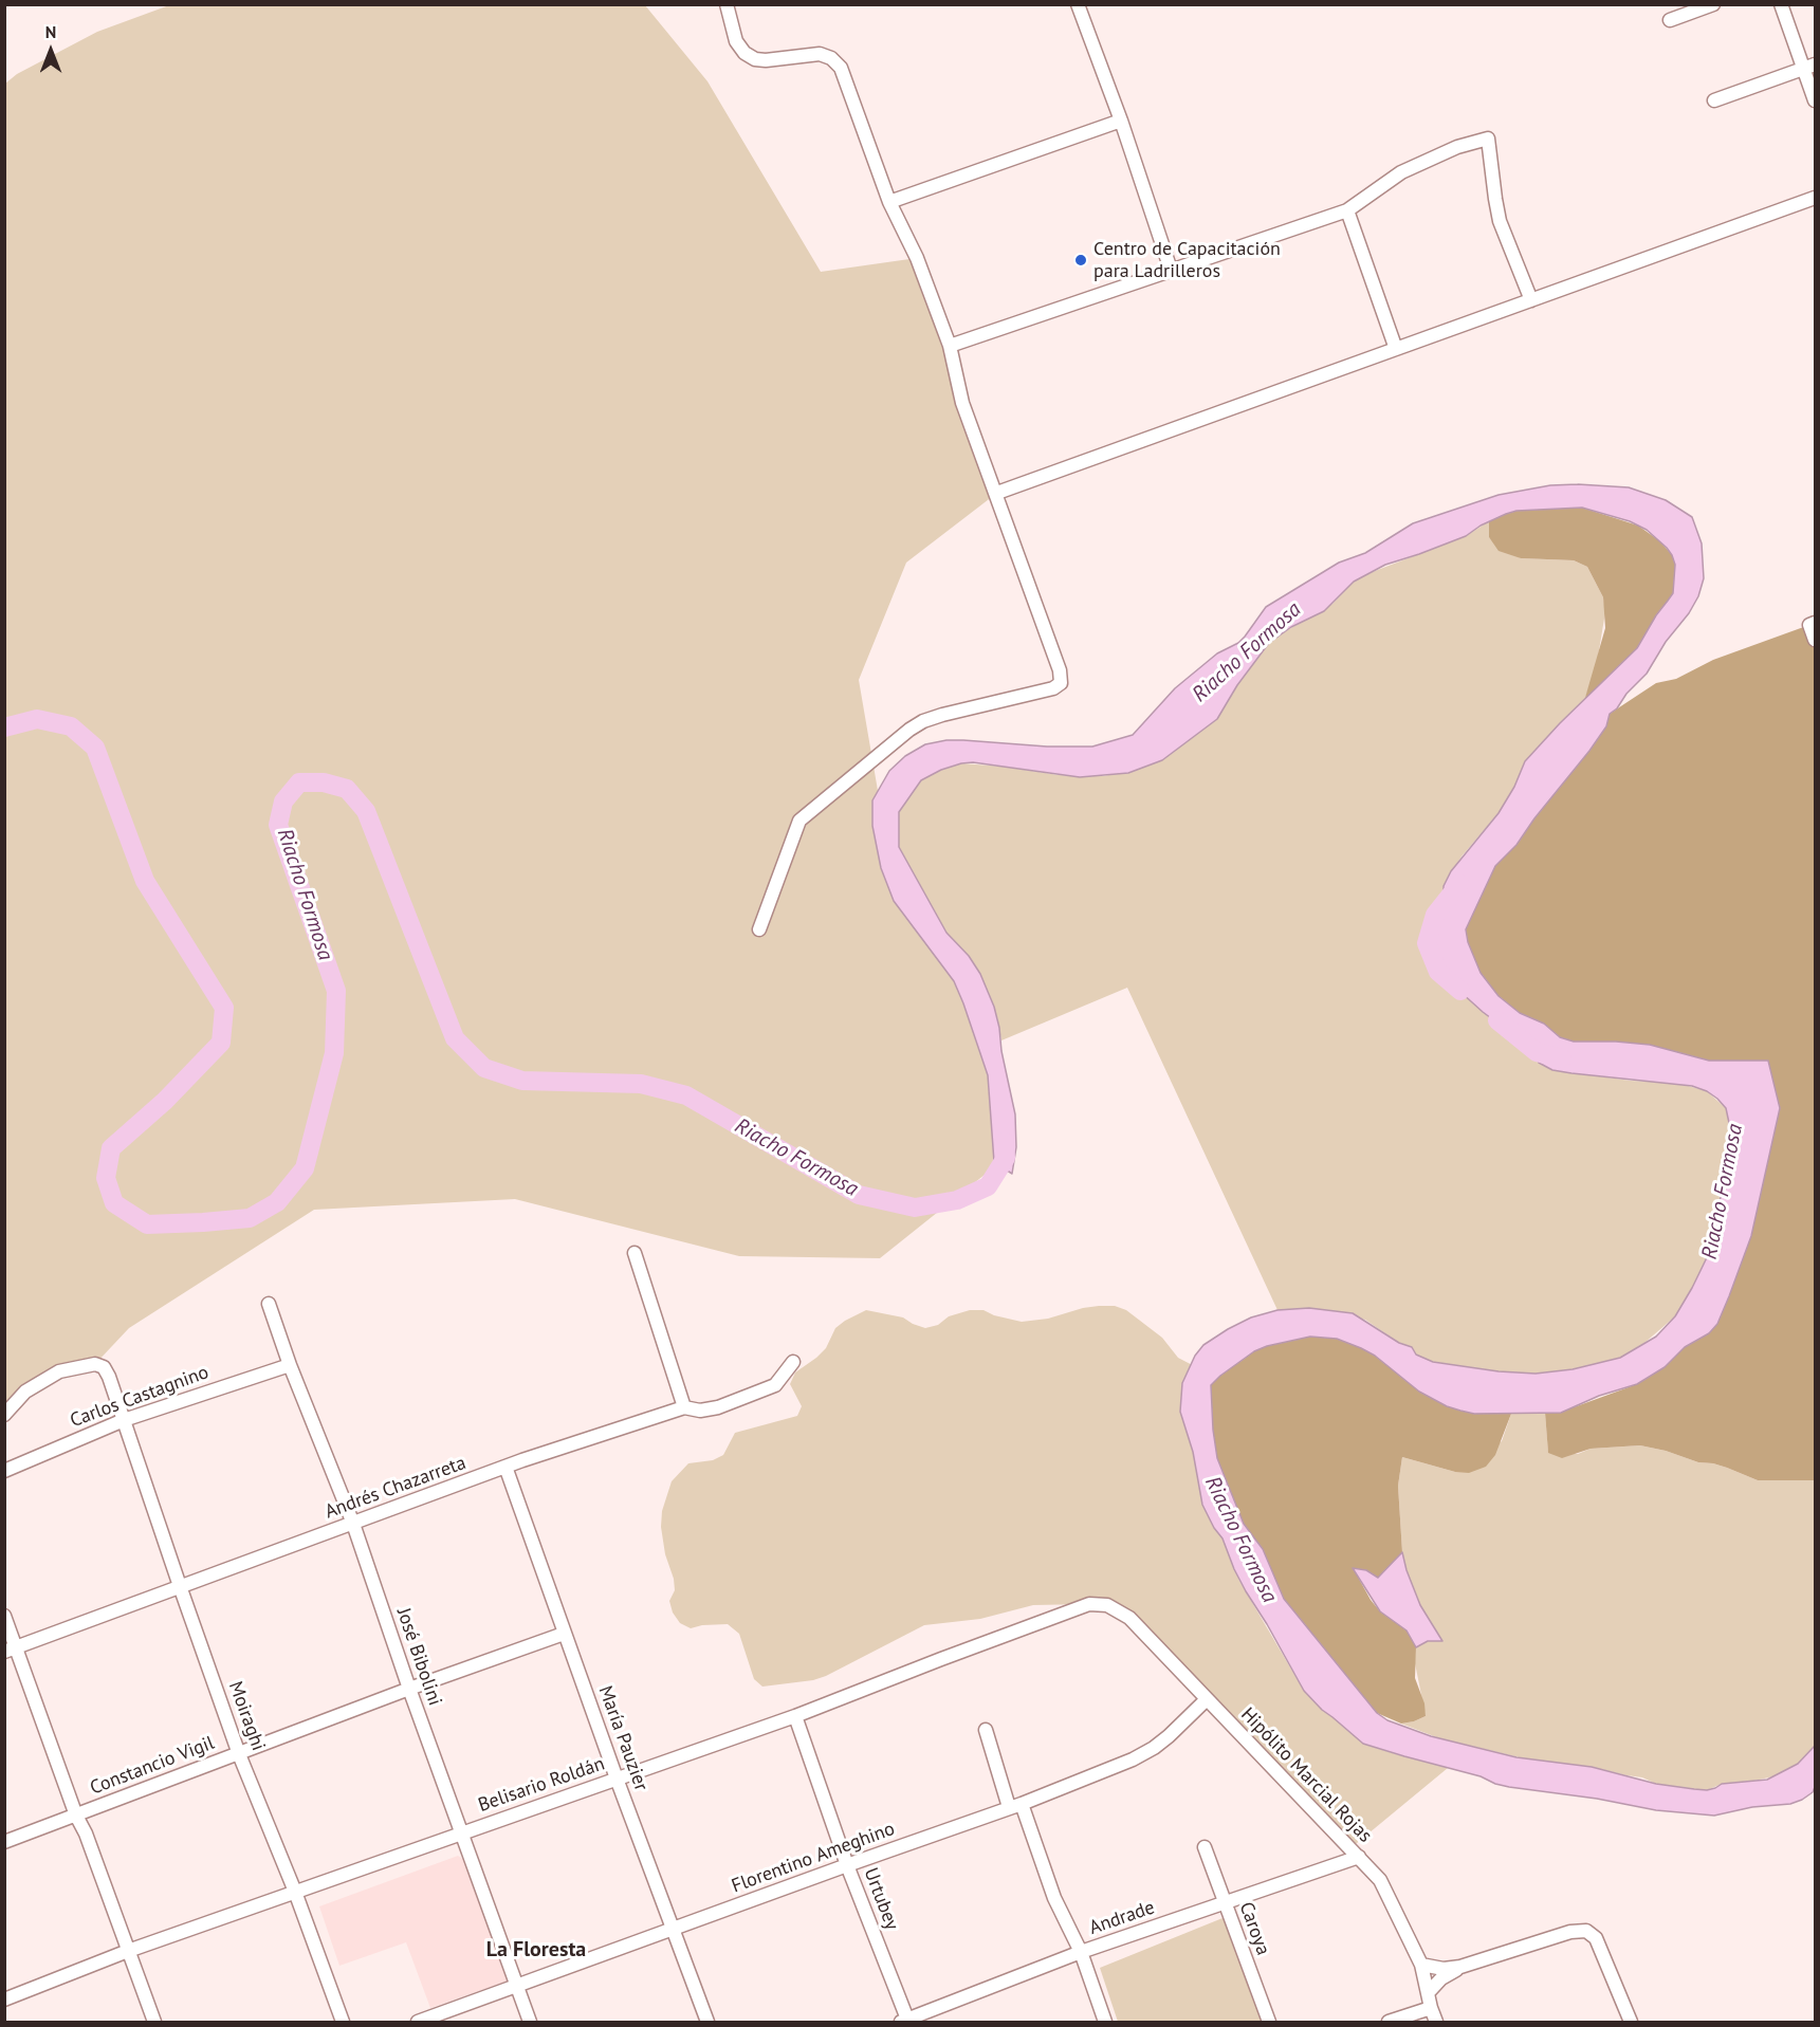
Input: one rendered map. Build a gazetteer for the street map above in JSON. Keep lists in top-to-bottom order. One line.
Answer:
{"streets":{"street":["Carlos Castagnino","Andrés Chazarreta","José Bibolini","Moiraghi","María Pauzier","Constancio Vigil","Hipólito Marcial Rojas","Belisario Roldán","Florentino Ameghino","Urtubey","Andrade","Caroya"]},"crossings":[["Carlos Castagnino","José Bibolini"],["Carlos Castagnino","Moiraghi"],["Andrés Chazarreta","José Bibolini"],["Andrés Chazarreta","Moiraghi"],["Andrés Chazarreta","María Pauzier"],["José Bibolini","Constancio Vigil"],["José Bibolini","Belisario Roldán"],["José Bibolini","Florentino Ameghino"],["Moiraghi","Constancio Vigil"],["Moiraghi","Belisario Roldán"],["María Pauzier","Constancio Vigil"],["María Pauzier","Belisario Roldán"],["María Pauzier","Florentino Ameghino"],["Hipólito Marcial Rojas","Belisario Roldán"],["Hipólito Marcial Rojas","Florentino Ameghino"],["Hipólito Marcial Rojas","Andrade"],["Belisario Roldán","Urtubey"],["Florentino Ameghino","Urtubey"],["Urtubey","Andrade"],["Andrade","Caroya"]],"districts":["La Floresta"],"water":["Riacho Formosa"],"places":["Centro de Capacitación para Ladrilleros"],"north":"top"}
